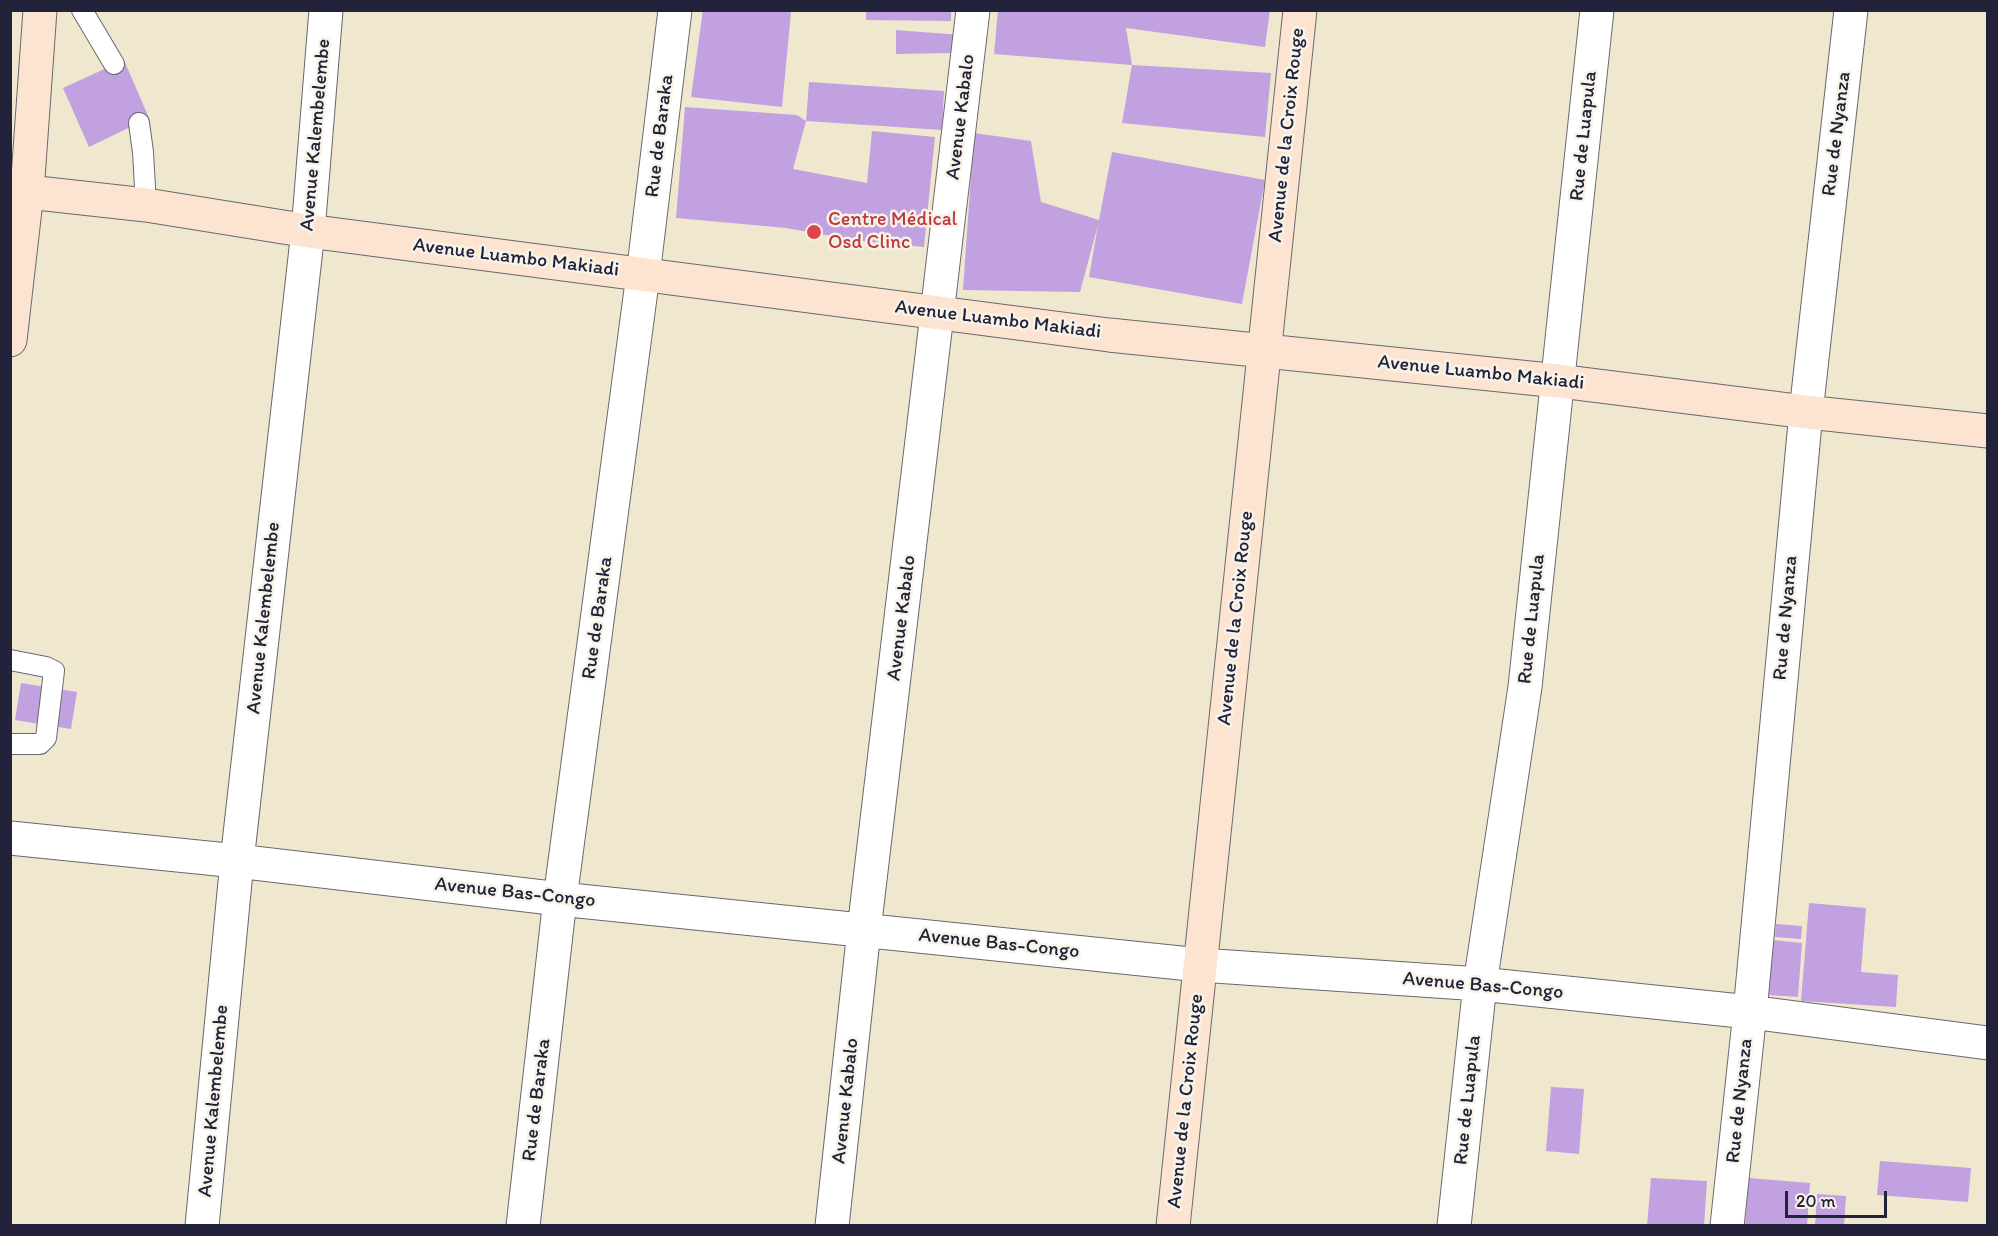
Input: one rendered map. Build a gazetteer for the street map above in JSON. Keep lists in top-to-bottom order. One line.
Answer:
{"streets":{"main road":["Avenue de la Croix Rouge","Avenue Luambo Makiadi"],"street":["Avenue Kabalo","Rue de Nyanza","Avenue Kalembelembe","Rue de Baraka","Rue de Luapula","Avenue Bas-Congo"]},"crossings":[["Avenue Kabalo","Avenue Luambo Makiadi"],["Avenue Kabalo","Avenue Bas-Congo"],["Rue de Nyanza","Avenue Luambo Makiadi"],["Rue de Nyanza","Avenue Bas-Congo"],["Avenue Kalembelembe","Avenue Luambo Makiadi"],["Avenue Kalembelembe","Avenue Bas-Congo"],["Avenue de la Croix Rouge","Avenue Luambo Makiadi"],["Avenue de la Croix Rouge","Avenue Bas-Congo"],["Rue de Baraka","Avenue Luambo Makiadi"],["Rue de Baraka","Avenue Bas-Congo"],["Rue de Luapula","Avenue Luambo Makiadi"],["Rue de Luapula","Avenue Bas-Congo"]],"places":["Centre Médical Osd Clinc"],"scale_bar":"20 m"}
